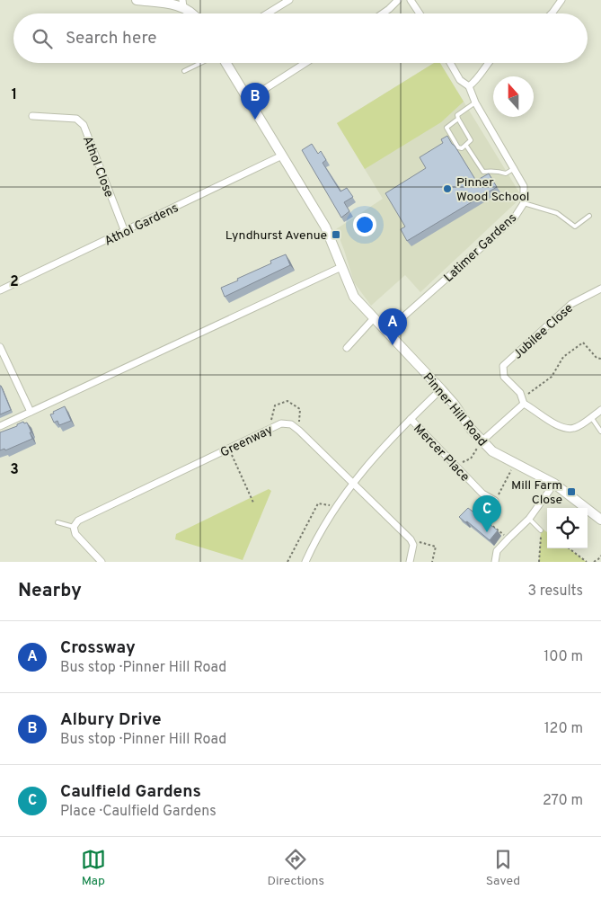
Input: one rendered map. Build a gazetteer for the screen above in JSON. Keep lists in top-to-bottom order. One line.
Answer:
{"streets":{"street":["Athol Close","Athol Gardens","Latimer Gardens","Jubilee Close","Pinner Hill Road","Greenway","Mercer Place"]},"crossings":[["Athol Close","Athol Gardens"],["Athol Gardens","Pinner Hill Road"],["Latimer Gardens","Pinner Hill Road"]],"places":{"other":["Pinner Wood School"],"transit":["Lyndhurst Avenue","Mill Farm Close"]},"north":"top","page":{"search":"Search here","pins":["B","A","C"],"heading":["Nearby","3 results"],"list":[{"mark":"A","name":"Crossway","note":"Bus stop · Pinner Hill Road","value":"100 m"},{"mark":"B","name":"Albury Drive","note":"Bus stop · Pinner Hill Road","value":"120 m"},{"mark":"C","name":"Caulfield Gardens","note":"Place · Caulfield Gardens","value":"270 m"}],"nav":["Map","Directions","Saved"]},"grid":{"rows":["1","2","3"]}}
